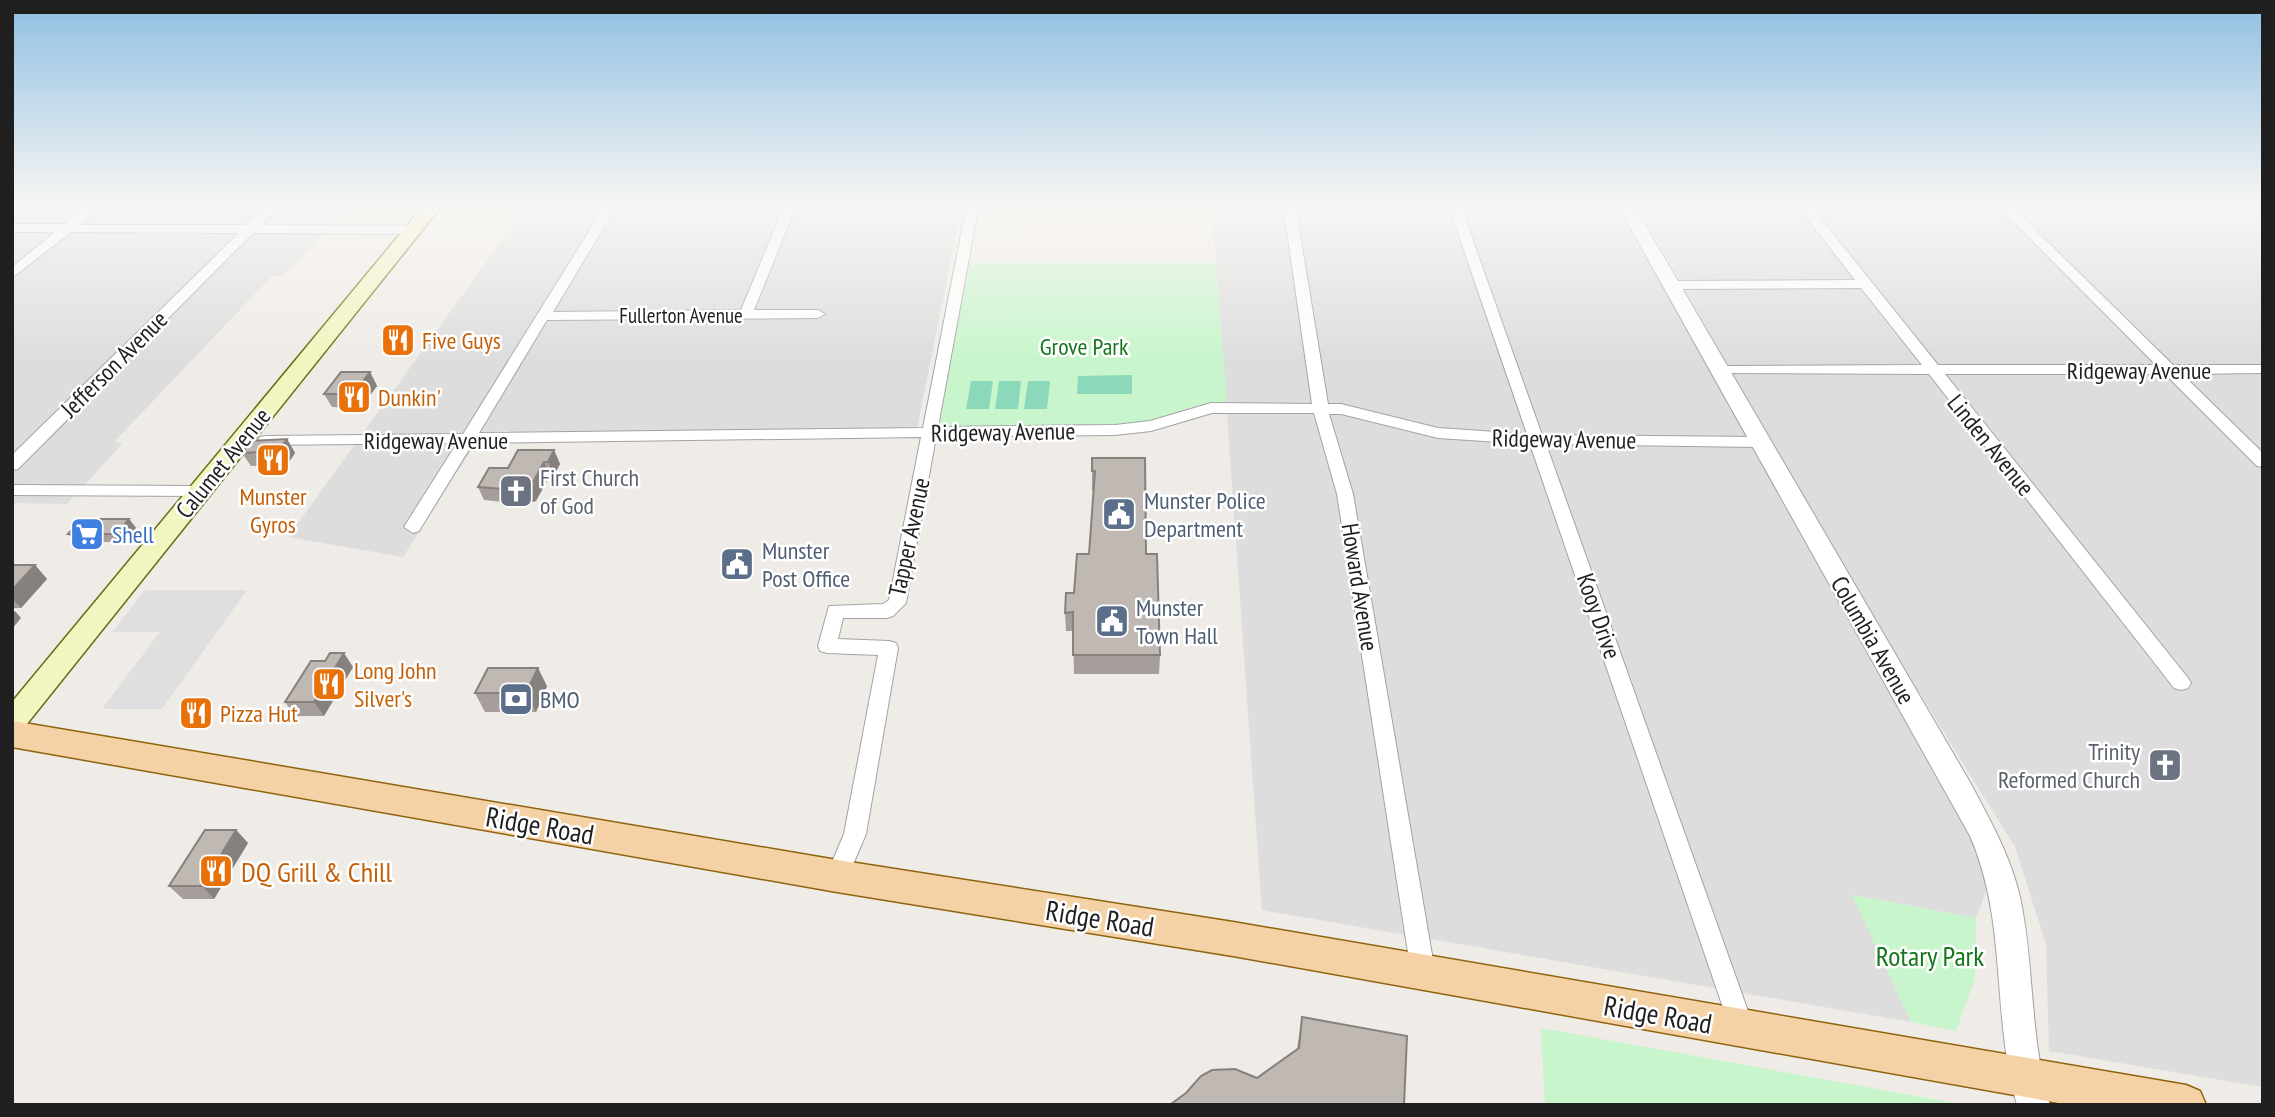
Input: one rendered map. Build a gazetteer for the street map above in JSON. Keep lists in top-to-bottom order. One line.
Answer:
{"streets":{"main road":["Calumet Avenue","Ridge Road"],"street":["Fullerton Avenue","Jefferson Avenue","Ridgeway Avenue","Linden Avenue","Tapper Avenue","Howard Avenue","Kooy Drive","Columbia Avenue"]},"crossings":[["Ridgeway Avenue","Linden Avenue"],["Ridgeway Avenue","Calumet Avenue"],["Ridgeway Avenue","Tapper Avenue"],["Ridgeway Avenue","Howard Avenue"],["Ridgeway Avenue","Kooy Drive"],["Ridgeway Avenue","Columbia Avenue"],["Tapper Avenue","Ridge Road"],["Howard Avenue","Ridge Road"],["Kooy Drive","Ridge Road"],["Columbia Avenue","Ridge Road"]],"parks":["Grove Park","Rotary Park"],"places":{"restaurant":["Five Guys","Dunkin'","Munster Gyros","Long John Silver's","Pizza Hut","DQ Grill & Chill"],"church":["First Church of God","Trinity Reformed Church"],"public building":["Munster Police Department","Munster Post Office","Munster Town Hall"],"supermarket":["Shell"],"bank":["BMO"]}}
